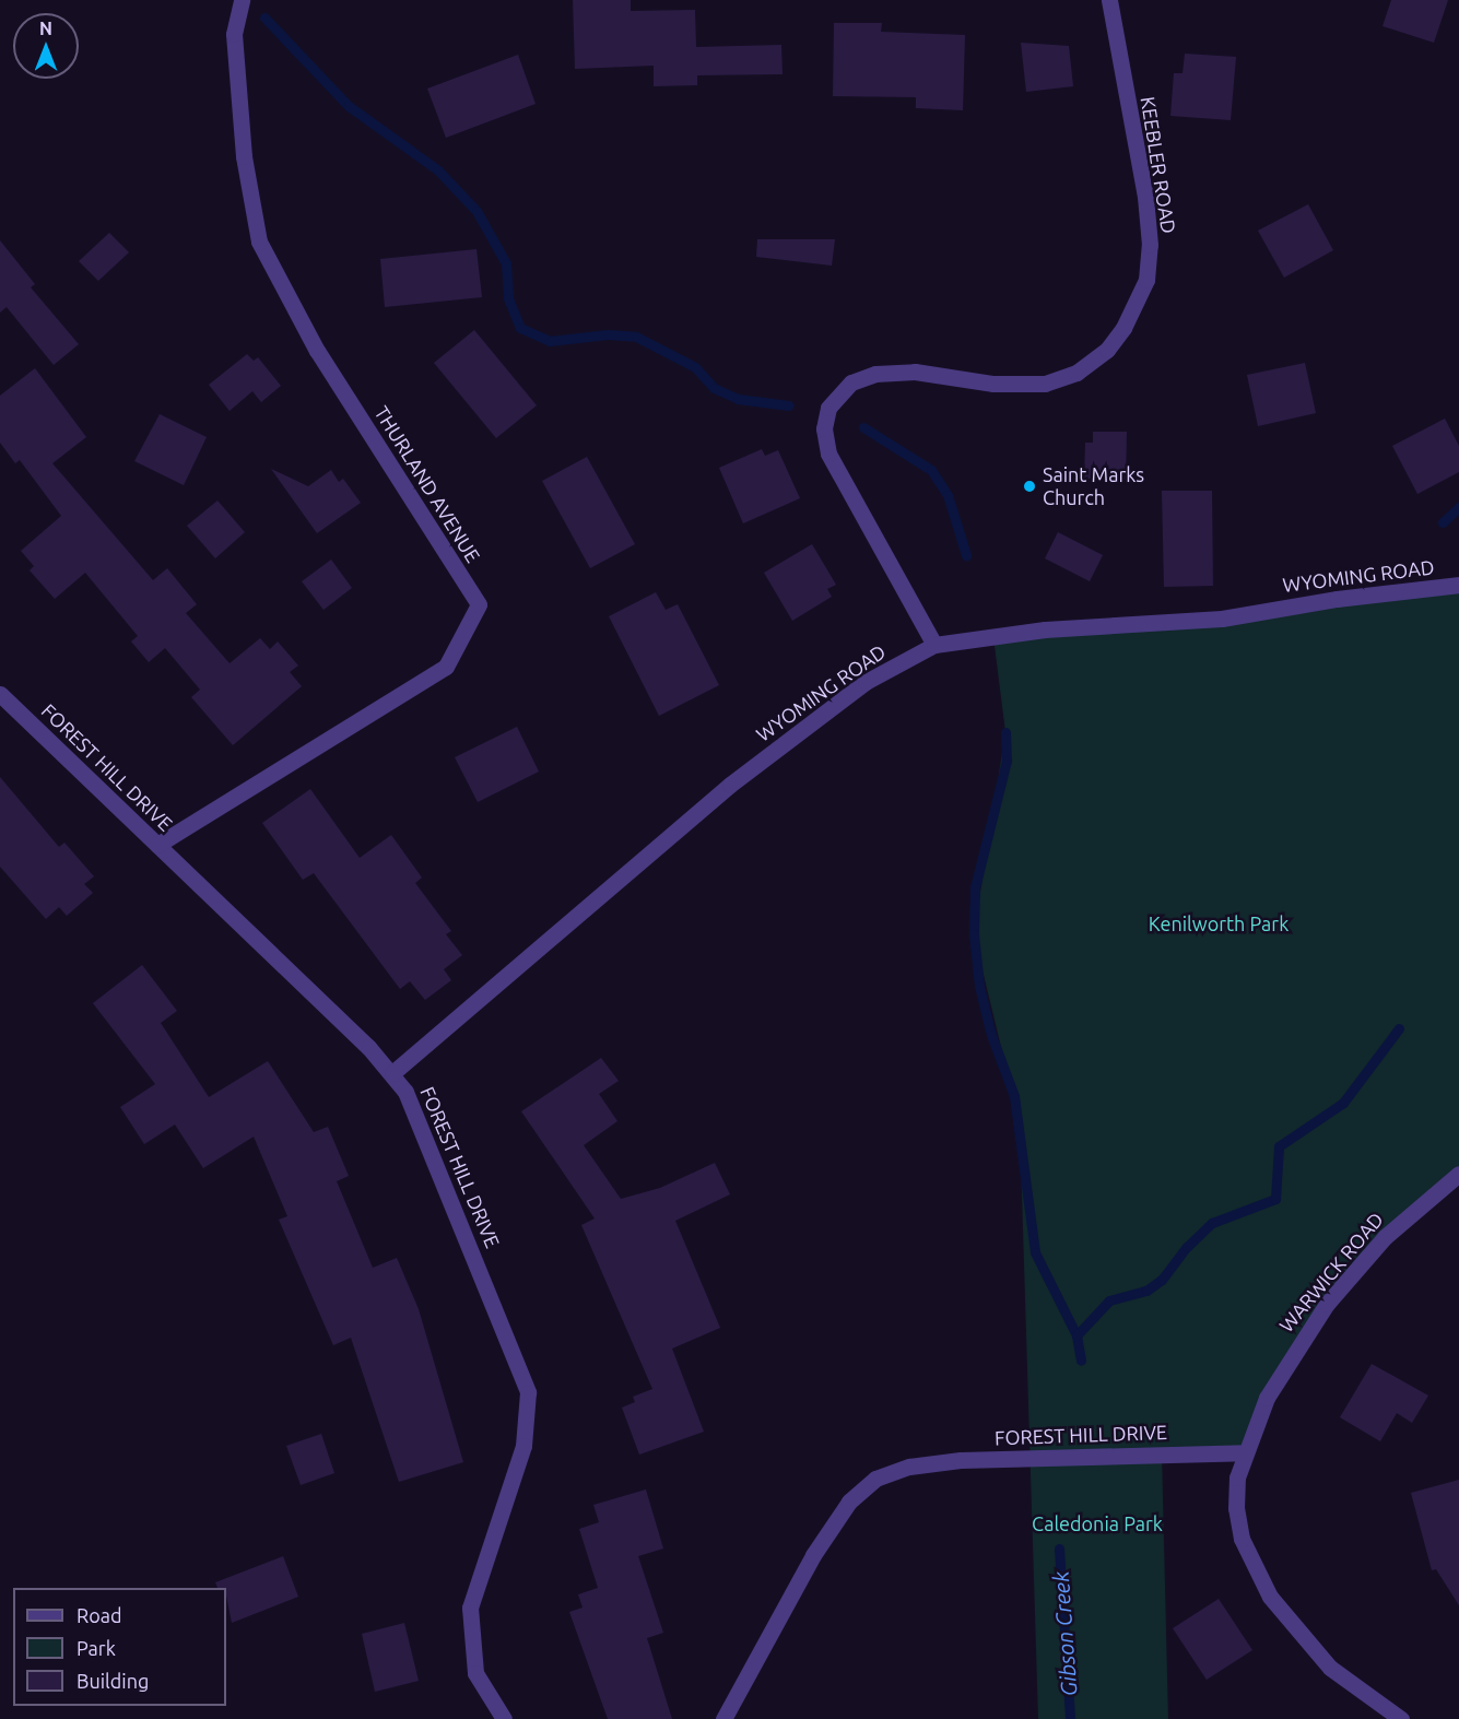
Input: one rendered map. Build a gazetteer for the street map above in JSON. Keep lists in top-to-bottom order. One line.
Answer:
{"streets":{"street":["KEEBLER ROAD","THURLAND AVENUE","WYOMING ROAD","FOREST HILL DRIVE","WARWICK ROAD"]},"crossings":[["KEEBLER ROAD","WYOMING ROAD"],["THURLAND AVENUE","FOREST HILL DRIVE"],["WYOMING ROAD","FOREST HILL DRIVE"],["FOREST HILL DRIVE","WARWICK ROAD"]],"water":["Gibson Creek"],"parks":["Kenilworth Park","Caledonia Park"],"places":["Saint Marks Church"],"legend":["Road","Park","Building"],"north":"top"}
